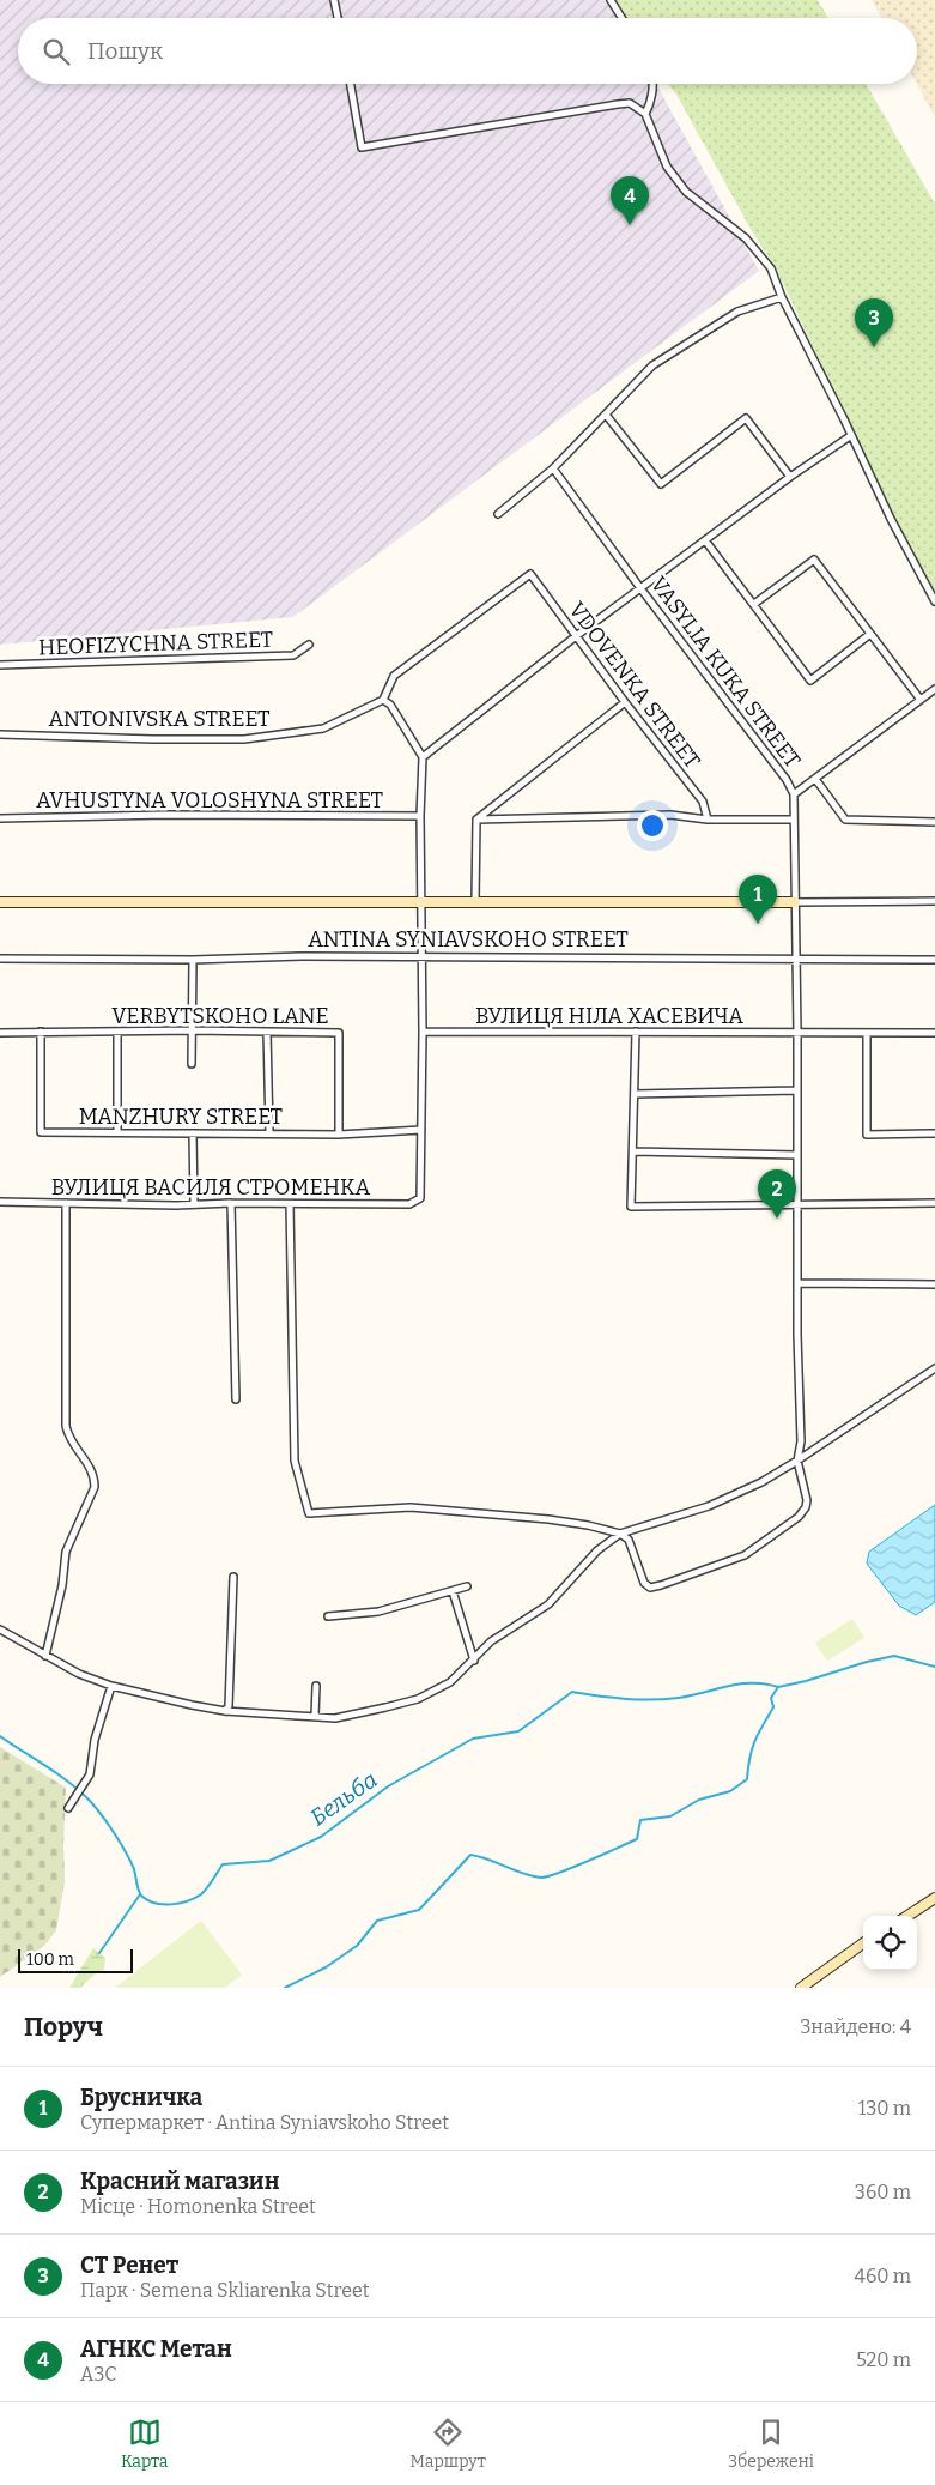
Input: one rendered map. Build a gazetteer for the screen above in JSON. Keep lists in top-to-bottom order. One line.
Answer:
{"streets":{"street":["HEOFIZYCHNA STREET","VASYLIA KUKA STREET","VDOVENKA STREET","ANTONIVSKA STREET","AVHUSTYNA VOLOSHYNA STREET","ANTINA SYNIAVSKOHO STREET","VERBYTSKOHO LANE","ВУЛИЦЯ НІЛА ХАСЕВИЧА","MANZHURY STREET","ВУЛИЦЯ ВАСИЛЯ СТРОМЕНКА"]},"crossings":[["VASYLIA KUKA STREET","ANTINA SYNIAVSKOHO STREET"],["VASYLIA KUKA STREET","ВУЛИЦЯ НІЛА ХАСЕВИЧА"],["VDOVENKA STREET","ANTONIVSKA STREET"],["VERBYTSKOHO LANE","MANZHURY STREET"],["MANZHURY STREET","ВУЛИЦЯ ВАСИЛЯ СТРОМЕНКА"]],"water":["Бельба"],"scale_bar":"100 m","page":{"search":"Пошук","pins":["4","3","1","2"],"scale":"100 m","heading":["Поруч","Знайдено: 4"],"list":[{"mark":"1","name":"Брусничка","note":"Супермаркет · Antina Syniavskoho Street","value":"130 m"},{"mark":"2","name":"Красний магазин","note":"Місце · Homonenka Street","value":"360 m"},{"mark":"3","name":"СТ Ренет","note":"Парк · Semena Skliarenka Street","value":"460 m"},{"mark":"4","name":"АГНКС Метан","note":"АЗС","value":"520 m"}],"nav":["Карта","Маршрут","Збережені"]}}
